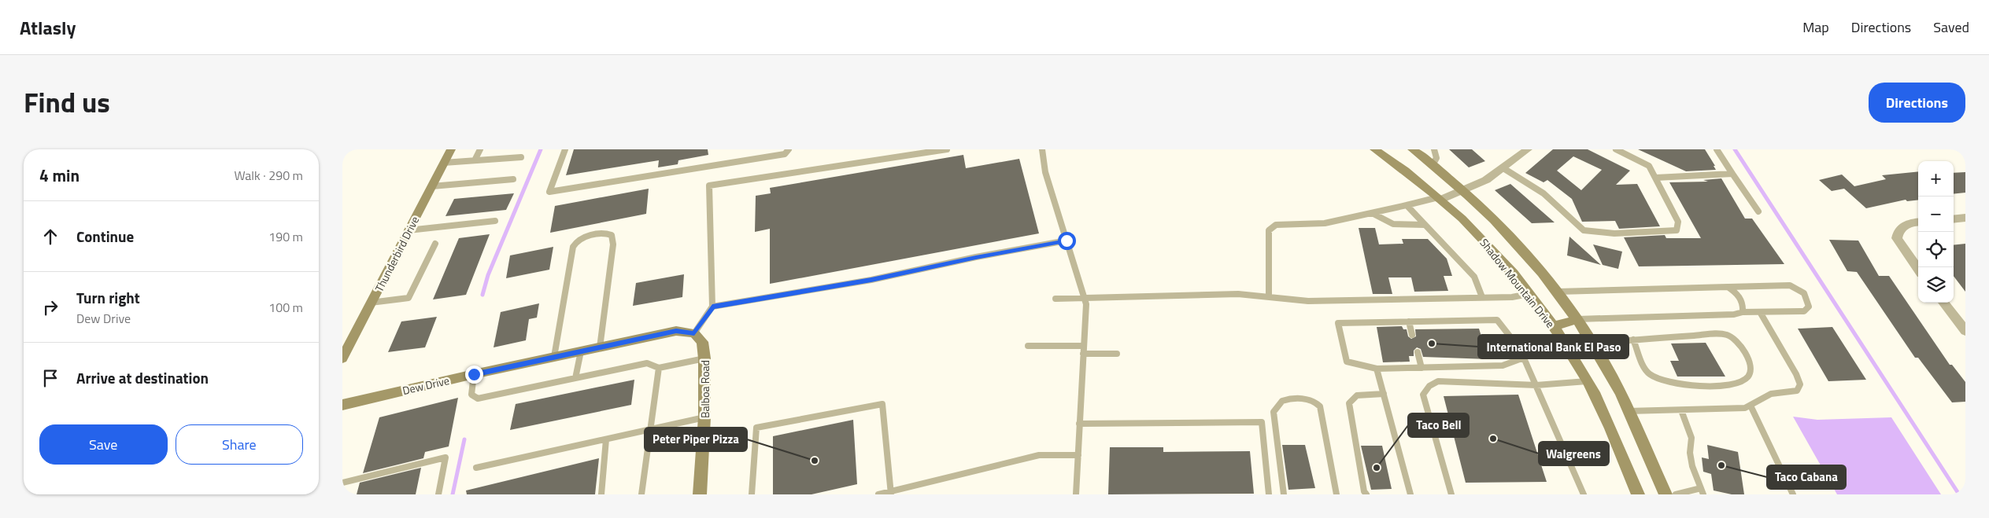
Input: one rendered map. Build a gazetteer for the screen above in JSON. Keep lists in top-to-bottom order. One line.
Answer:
{"streets":{"main road":["Thunderbird Drive","Shadow Mountain Drive","Dew Drive","Balboa Road"]},"crossings":[["Dew Drive","Balboa Road"]],"places":["International Bank El Paso","Walgreens","Peter Piper Pizza","Taco Cabana","Taco Bell"],"page":{"header":"Atlasly","nav":["Map","Directions","Saved"],"title":"Find us","buttons":["Directions",["Save","Share"]],"heading":["4 min","Walk · 290 m"],"map_buttons":["+","−"],"list":[["Continue","190 m"],["Turn right","Dew Drive","100 m"],"Arrive at destination"]}}
